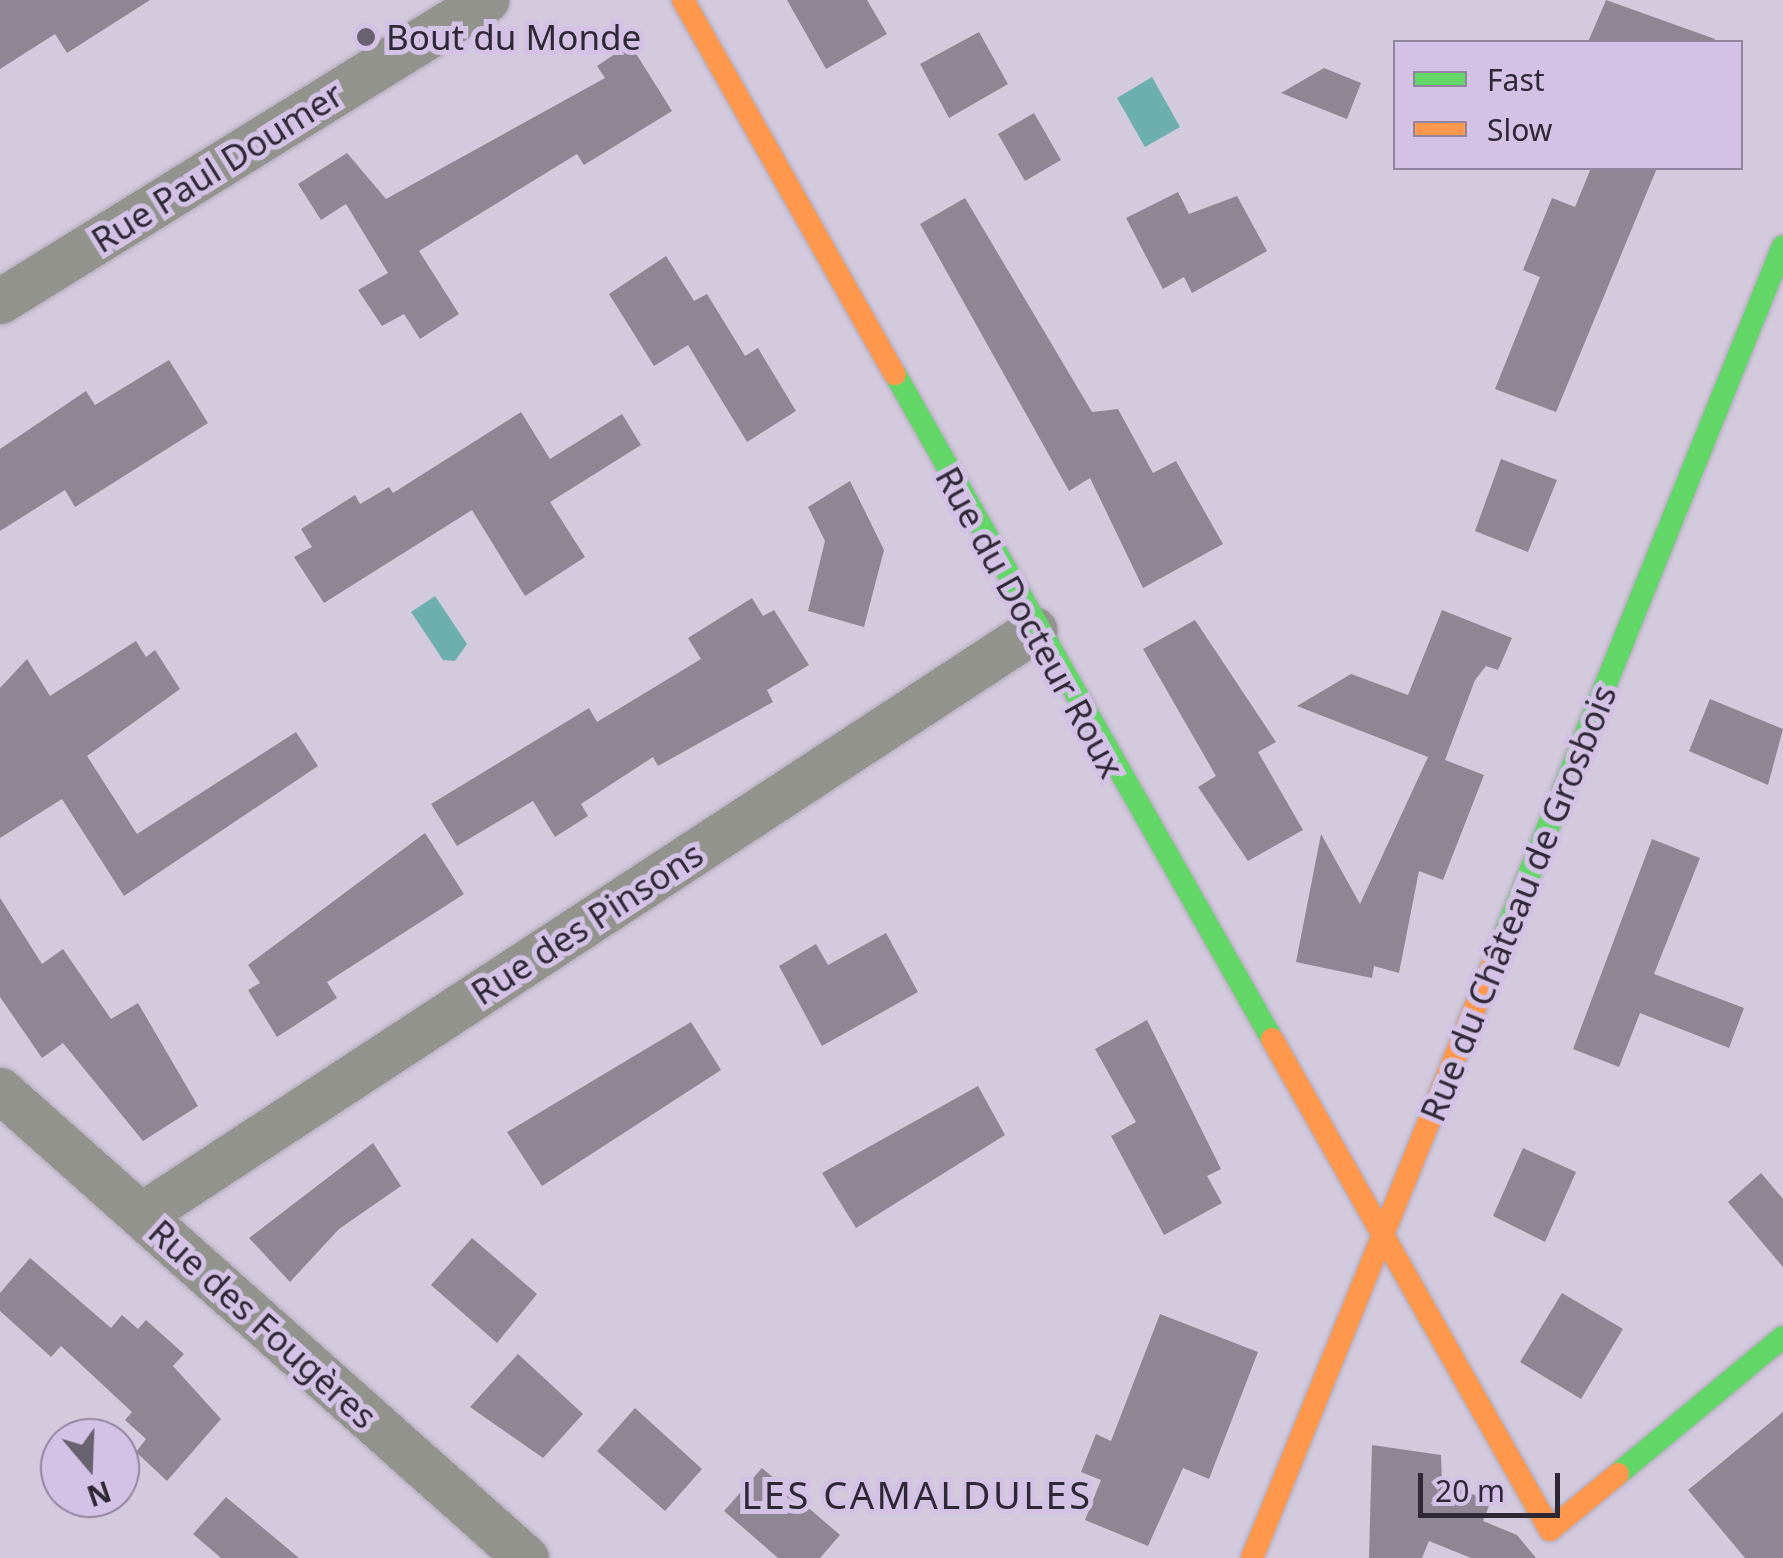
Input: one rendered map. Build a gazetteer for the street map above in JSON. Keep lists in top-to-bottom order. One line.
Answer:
{"streets":{"street":["Rue Paul Doumer","Rue du Docteur Roux","Rue du Château de Grosbois","Rue des Pinsons","Rue des Fougères"]},"crossings":[["Rue du Docteur Roux","Rue du Château de Grosbois"],["Rue du Docteur Roux","Rue des Pinsons"],["Rue des Pinsons","Rue des Fougères"]],"districts":["LES CAMALDULES"],"places":["Bout du Monde"],"legend":["Fast","Slow"],"scale_bar":"20 m","north":"bottom"}
